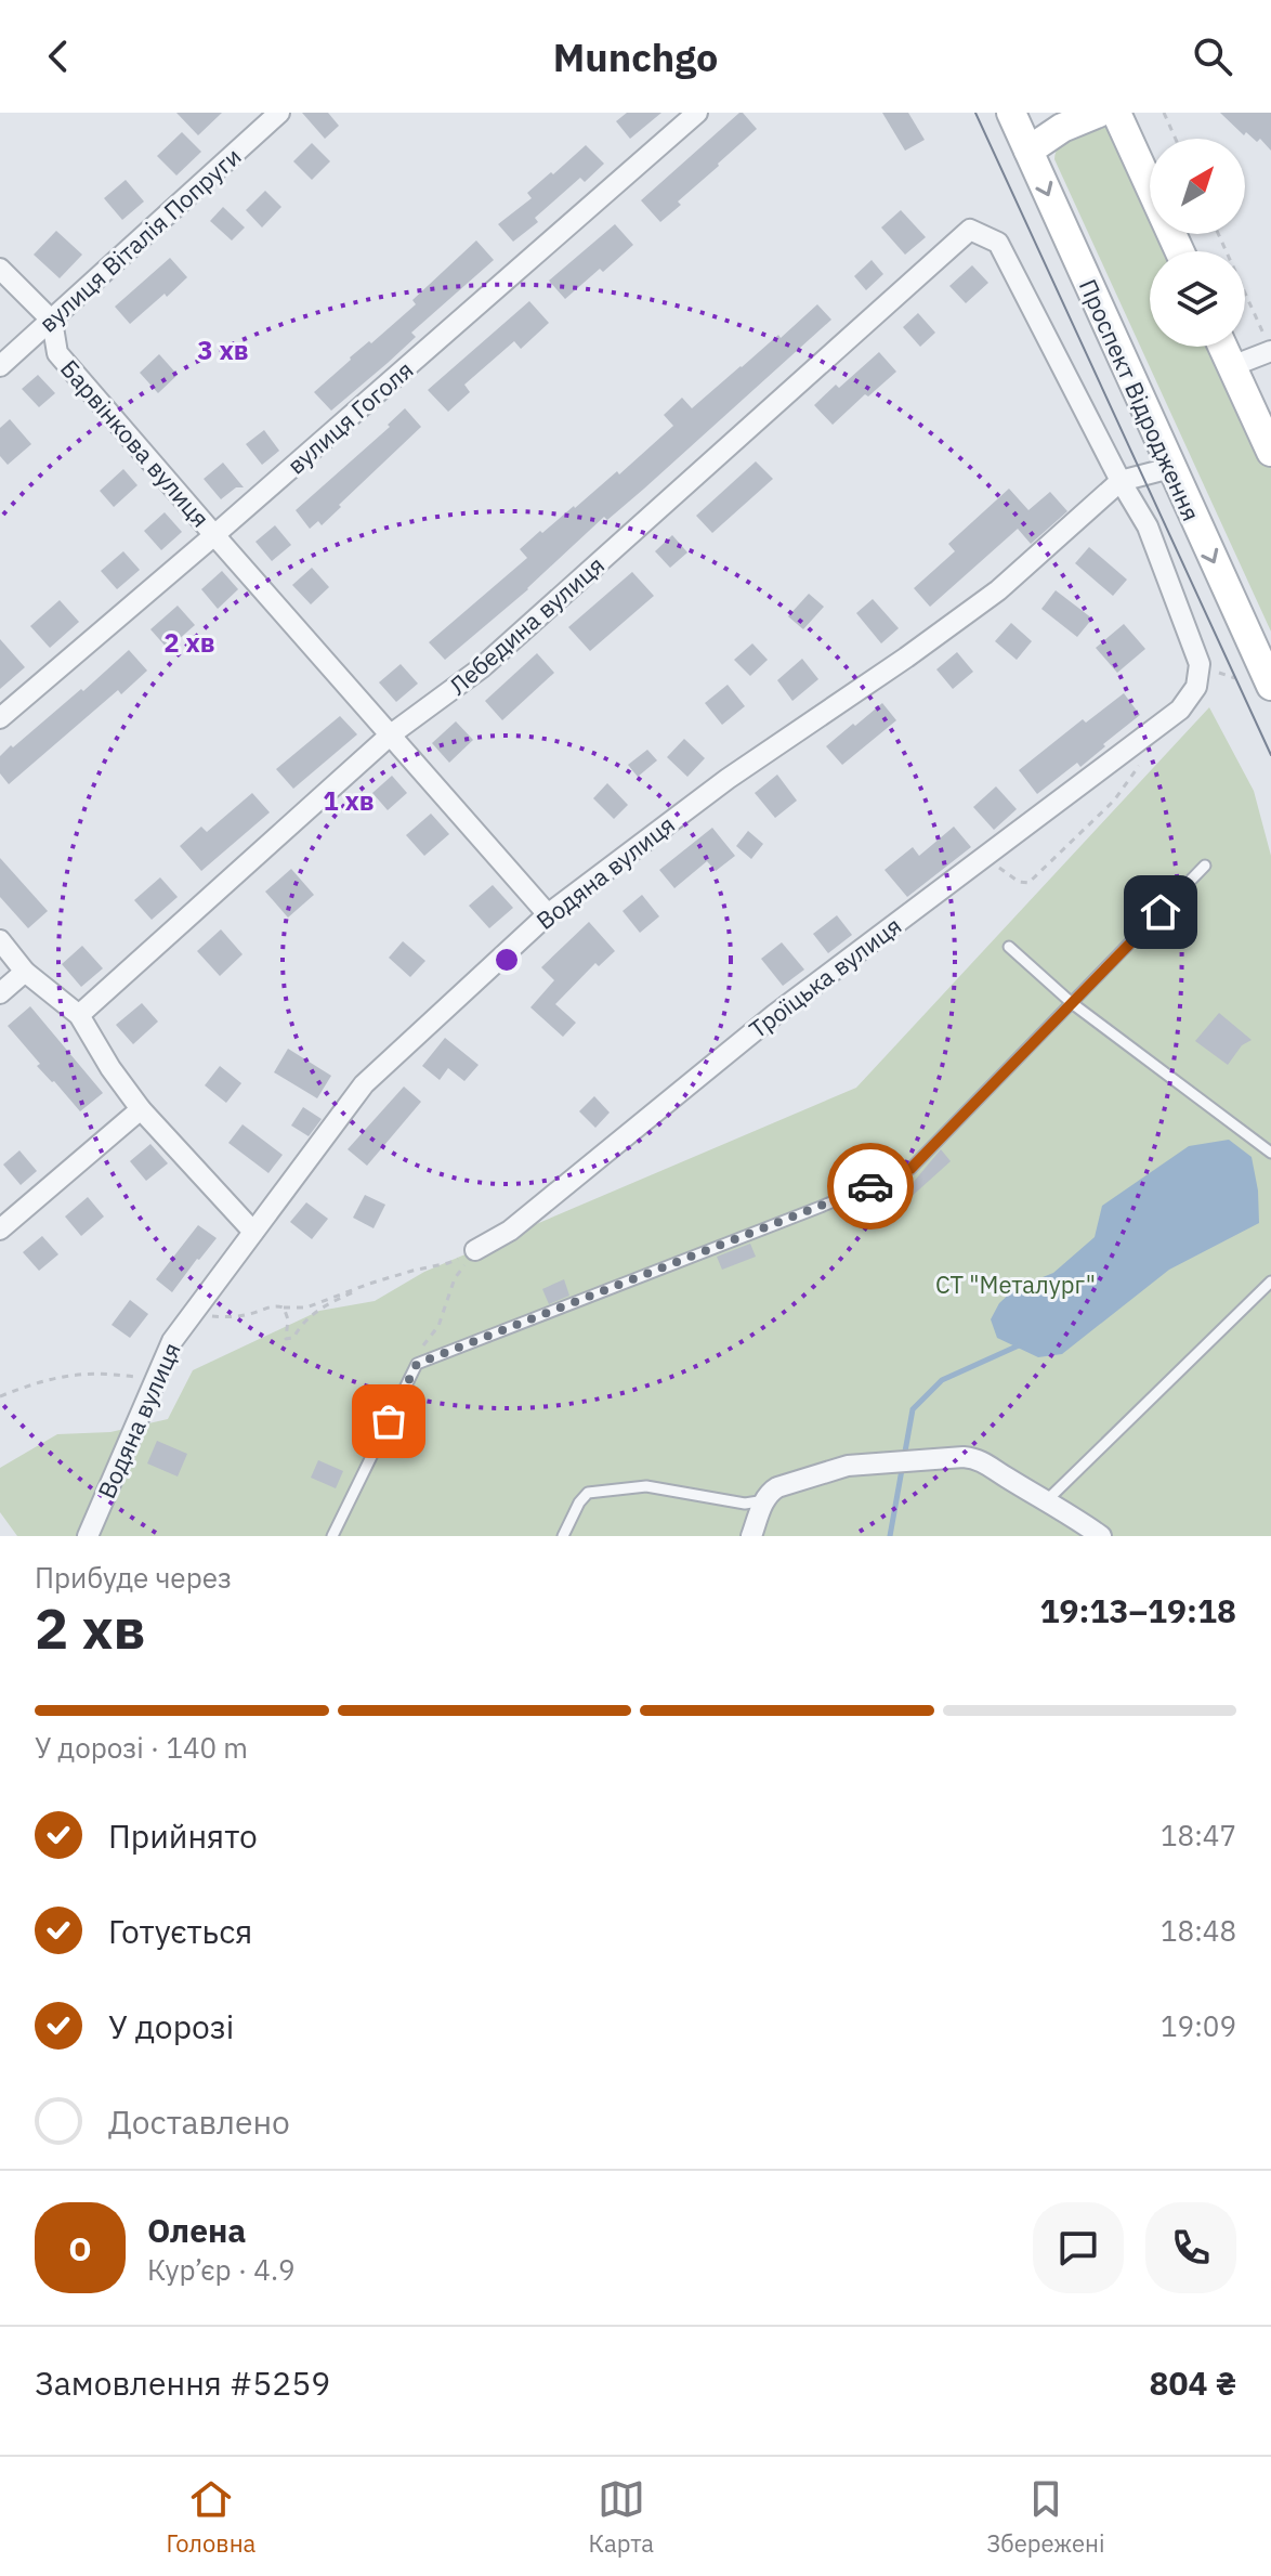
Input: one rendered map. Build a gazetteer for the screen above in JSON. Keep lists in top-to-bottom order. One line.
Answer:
{"streets":{"main road":["Проспект Відродження"],"street":["вулиця Віталія Попруги","вулиця Гоголя","Барвінкова вулиця","Лебедина вулиця","Водяна вулиця","Троїцька вулиця"]},"crossings":[["вулиця Віталія Попруги","Барвінкова вулиця"],["Проспект Відродження","Водяна вулиця"],["вулиця Гоголя","Барвінкова вулиця"],["Барвінкова вулиця","Лебедина вулиця"],["Барвінкова вулиця","Водяна вулиця"],["Лебедина вулиця","Водяна вулиця"],["Лебедина вулиця","Троїцька вулиця"],["Водяна вулиця","Троїцька вулиця"]],"parks":["СТ \"Металург\""],"north":"top right","page":{"header":"Munchgo","heading":["2 хв","Прибуде через","19:13–19:18"],"panel":["Олена","Кур’єр · 4.9","Замовлення #5259","804 ₴"],"bar":"У дорозі · 140 m","list":[["Прийнято","18:47"],["Готується","18:48"],["У дорозі","19:09"],"Доставлено"],"round":"О","tabs":["Головна","Карта","Збережені"]},"rings":["3 хв","2 хв","1 хв"]}
